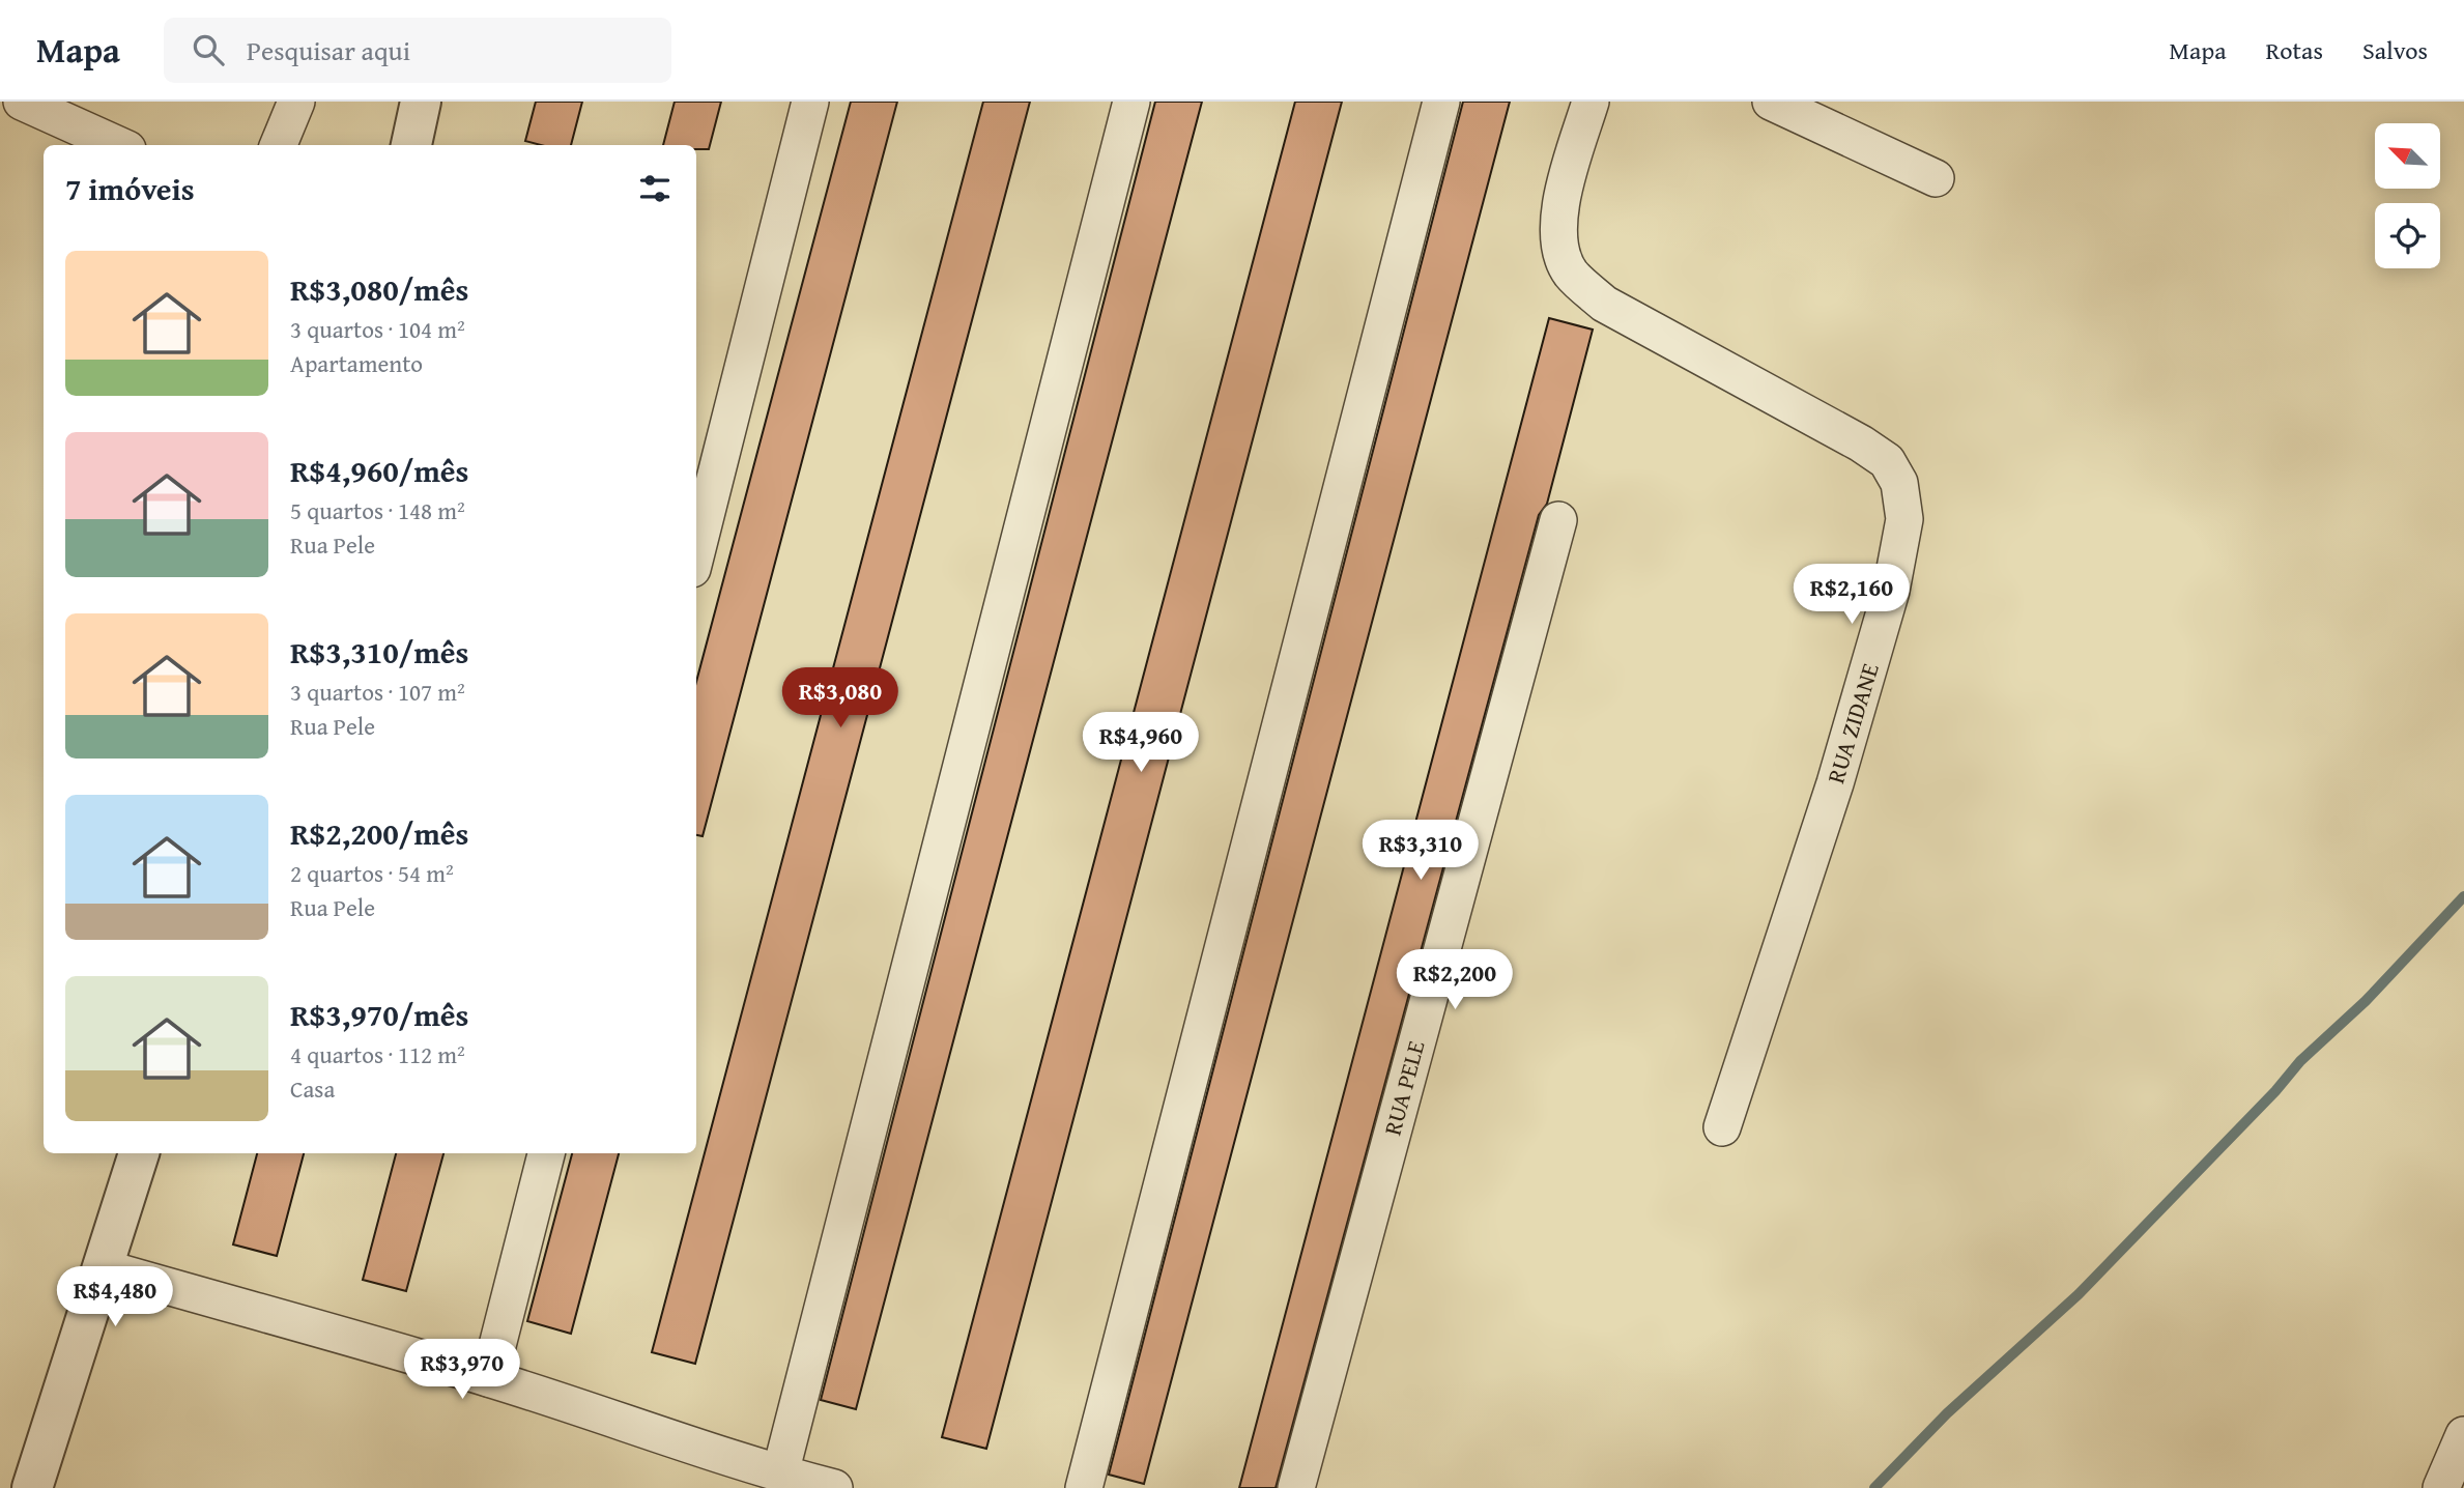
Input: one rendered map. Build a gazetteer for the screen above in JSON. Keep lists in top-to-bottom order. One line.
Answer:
{"streets":{"street":["RUA ZIDANE","RUA PELE"]},"north":"top left","page":{"header":"Mapa","search":"Pesquisar aqui","nav":["Mapa","Rotas","Salvos"],"heading":"7 imóveis","list":[{"name":"R$3,080/mês","note":"3 quartos · 104 m² · Apartamento"},{"name":"R$4,960/mês","note":"5 quartos · 148 m² · Rua Pele"},{"name":"R$3,310/mês","note":"3 quartos · 107 m² · Rua Pele"},{"name":"R$2,200/mês","note":"2 quartos · 54 m² · Rua Pele"},{"name":"R$3,970/mês","note":"4 quartos · 112 m² · Casa"}],"price":["R$2,160","R$3,080","R$4,960","R$3,310","R$2,200","R$4,480","R$3,970"]}}
